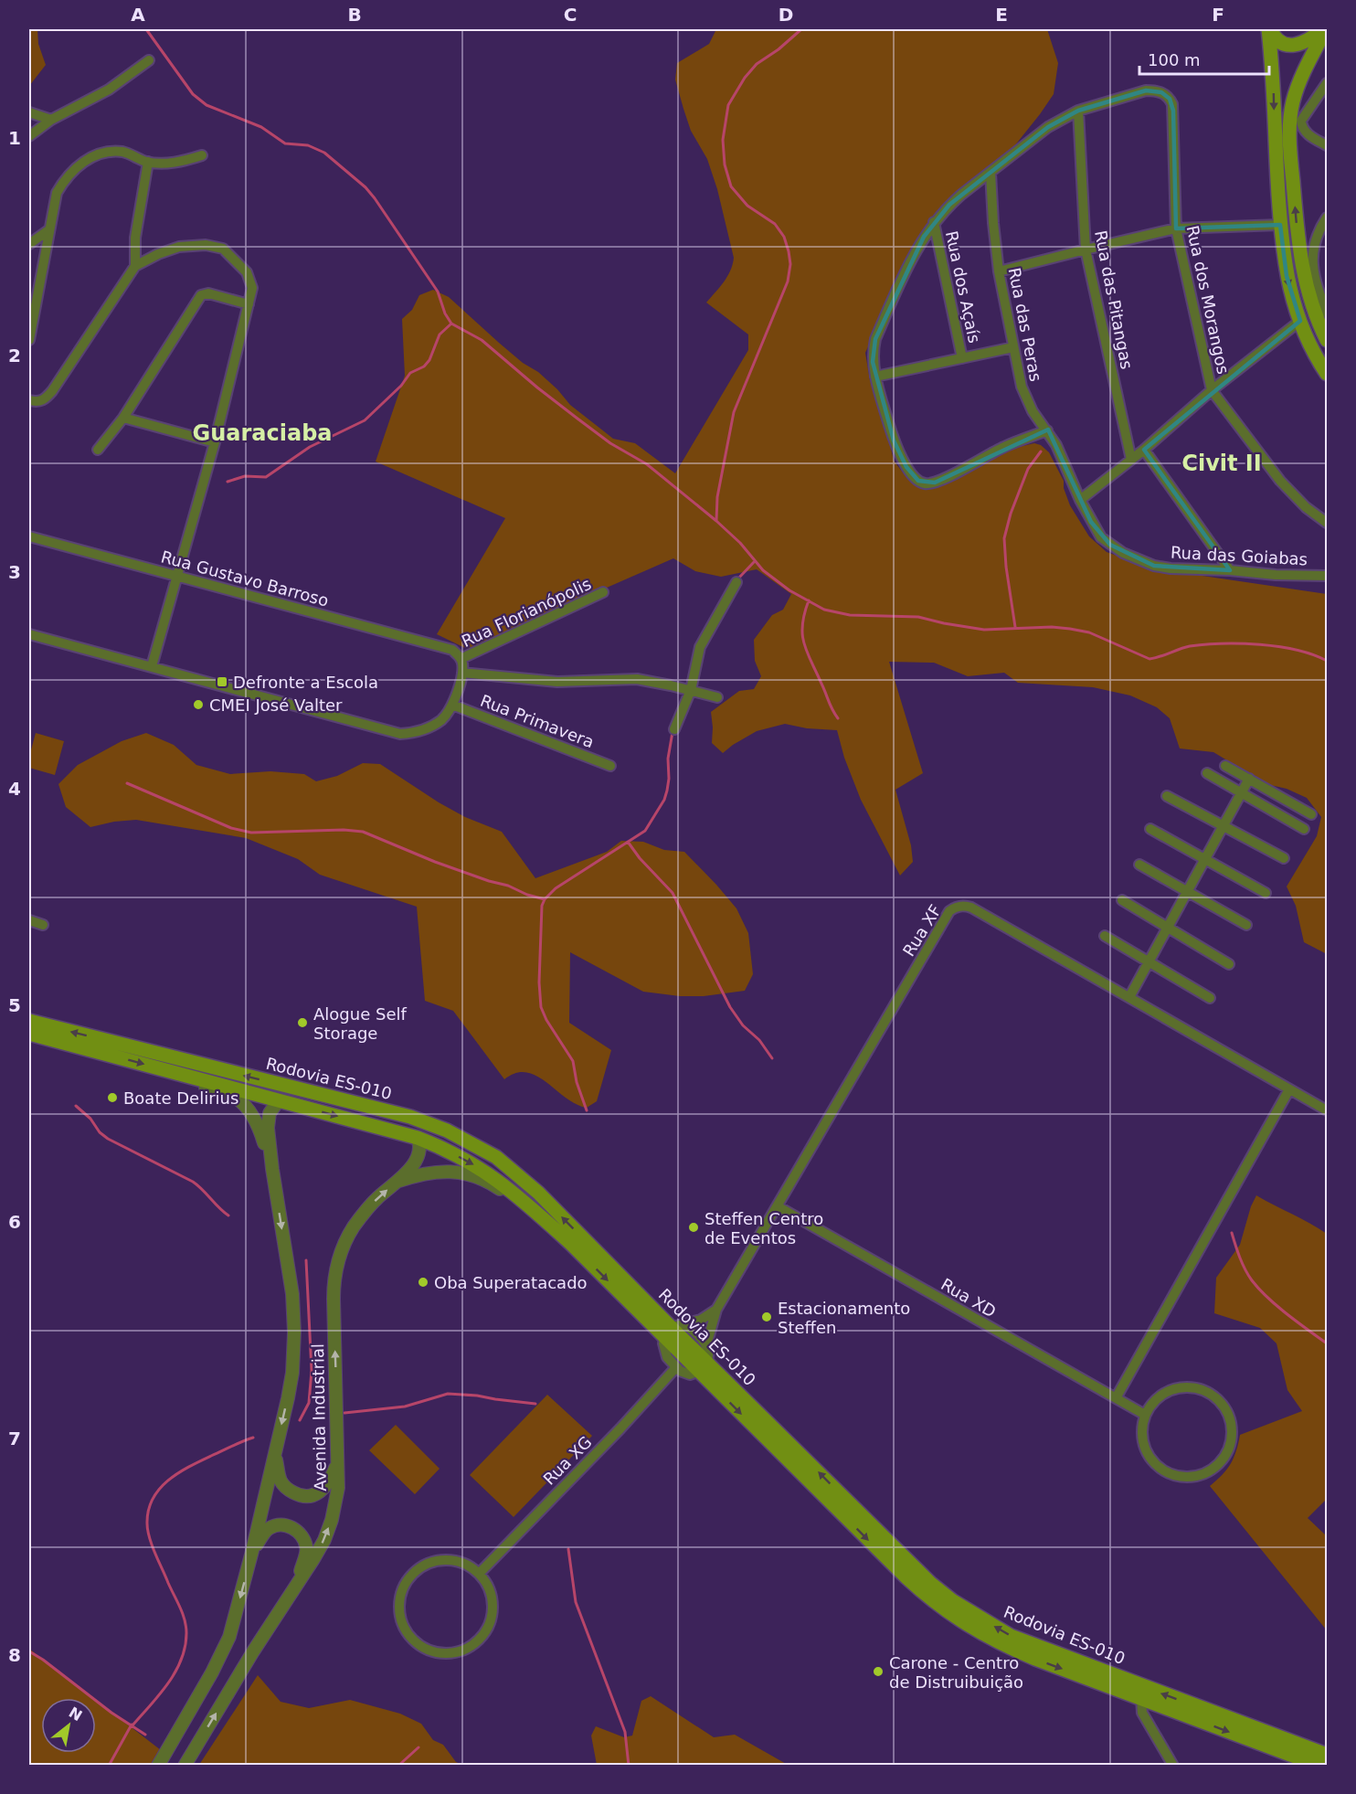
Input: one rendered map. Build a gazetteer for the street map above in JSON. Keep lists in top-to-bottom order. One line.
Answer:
{"streets":{"main road":["Rodovia ES-010"],"street":["Rua dos Açaís","Rua das Pitangas","Rua dos Morangos","Rua das Peras","Rua das Goiabas","Rua Gustavo Barroso","Rua Florianópolis","Rua Primavera","Rua XF","Rua XD","Avenida Industrial","Rua XG"]},"crossings":[["Rua dos Açaís","Rua dos Morangos"],["Rua das Pitangas","Rua dos Morangos"],["Rua dos Morangos","Rua das Peras"],["Rua das Peras","Rua das Goiabas"],["Rua Gustavo Barroso","Rua Florianópolis"],["Rua XF","Rodovia ES-010"],["Rua XF","Rua XD"],["Rodovia ES-010","Avenida Industrial"]],"districts":["Guaraciaba","Civit II"],"places":{"transit":["Defronte a Escola"],"other":["CMEI José Valter","Alogue Self Storage","Boate Delirius","Steffen Centro de Eventos","Oba Superatacado","Estacionamento Steffen","Carone - Centro de Distruibuição"]},"scale_bar":"100 m","north":"top right","grid":{"columns":["A","B","C","D","E","F"],"rows":["1","2","3","4","5","6","7","8"]}}
